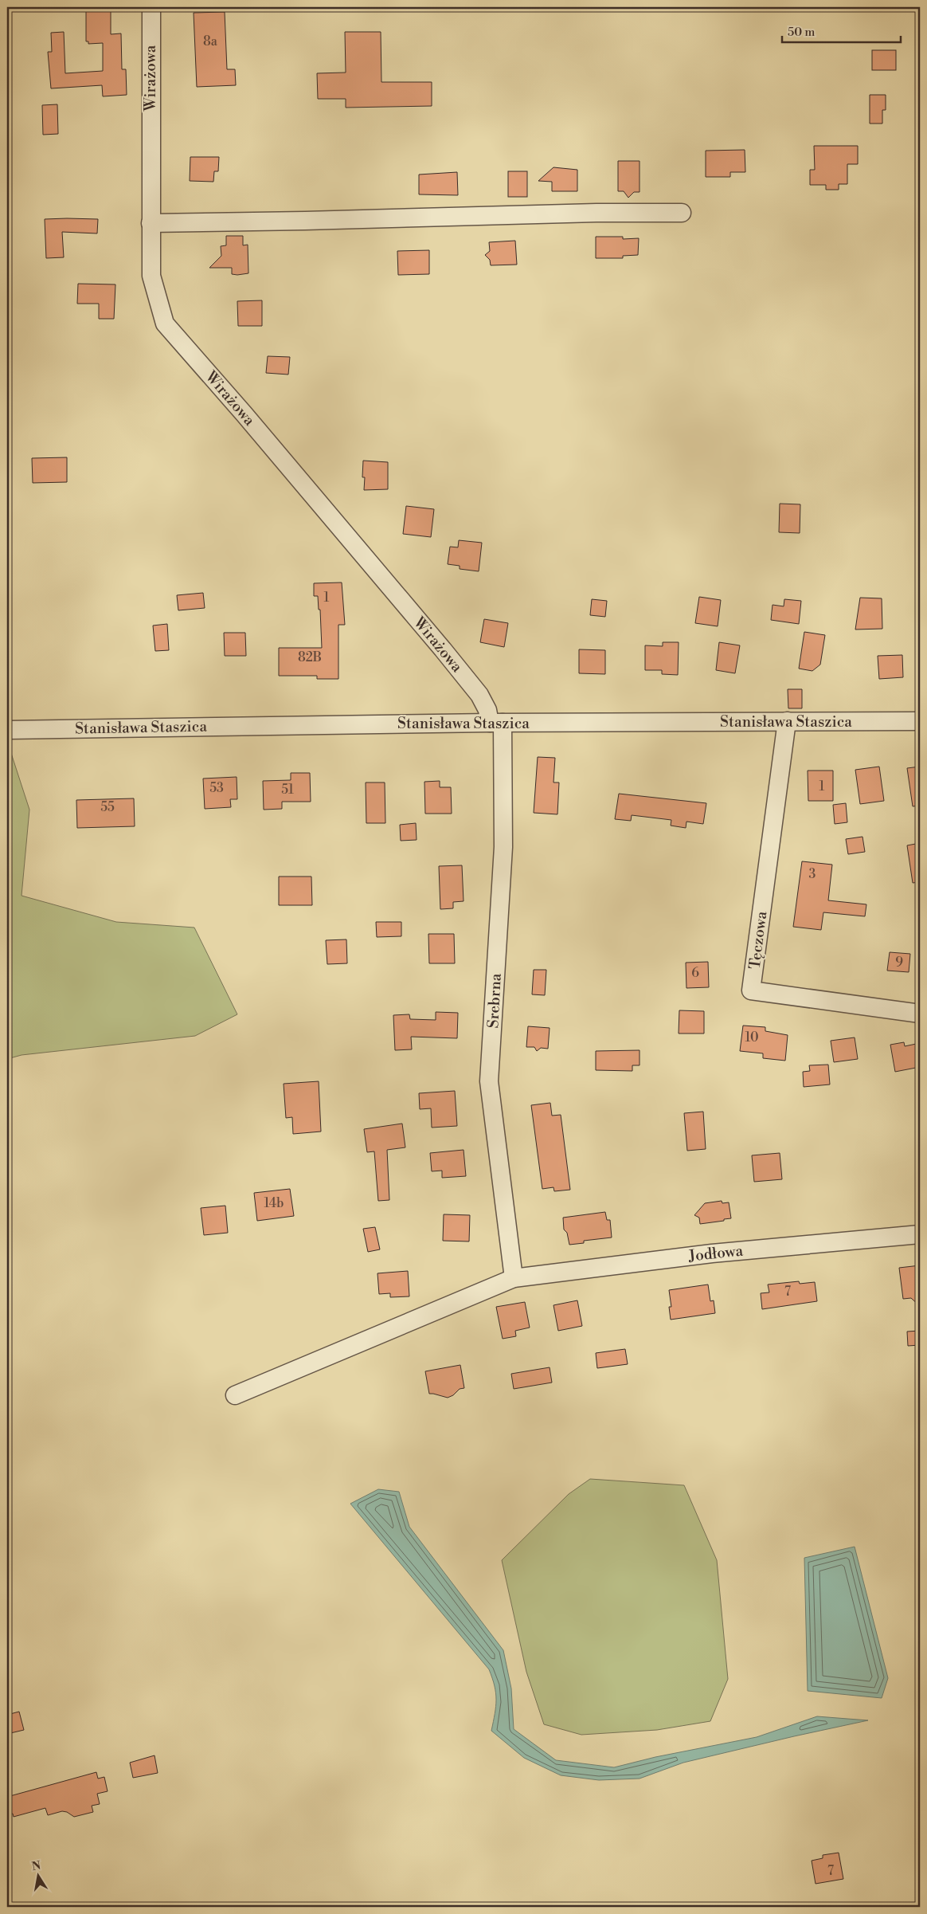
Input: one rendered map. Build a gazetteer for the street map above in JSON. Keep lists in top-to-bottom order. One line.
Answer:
{"streets":{"street":["Wirażowa","Stanisława Staszica","Tęczowa","Srebrna","Jodłowa"]},"crossings":[["Wirażowa","Stanisława Staszica"],["Wirażowa","Srebrna"],["Stanisława Staszica","Tęczowa"],["Stanisława Staszica","Srebrna"],["Srebrna","Jodłowa"]],"house_numbers":["8a","1","82B","1","53","51","55","3","9","6","10","14b","7","7"],"scale_bar":"50 m","north":"top"}
